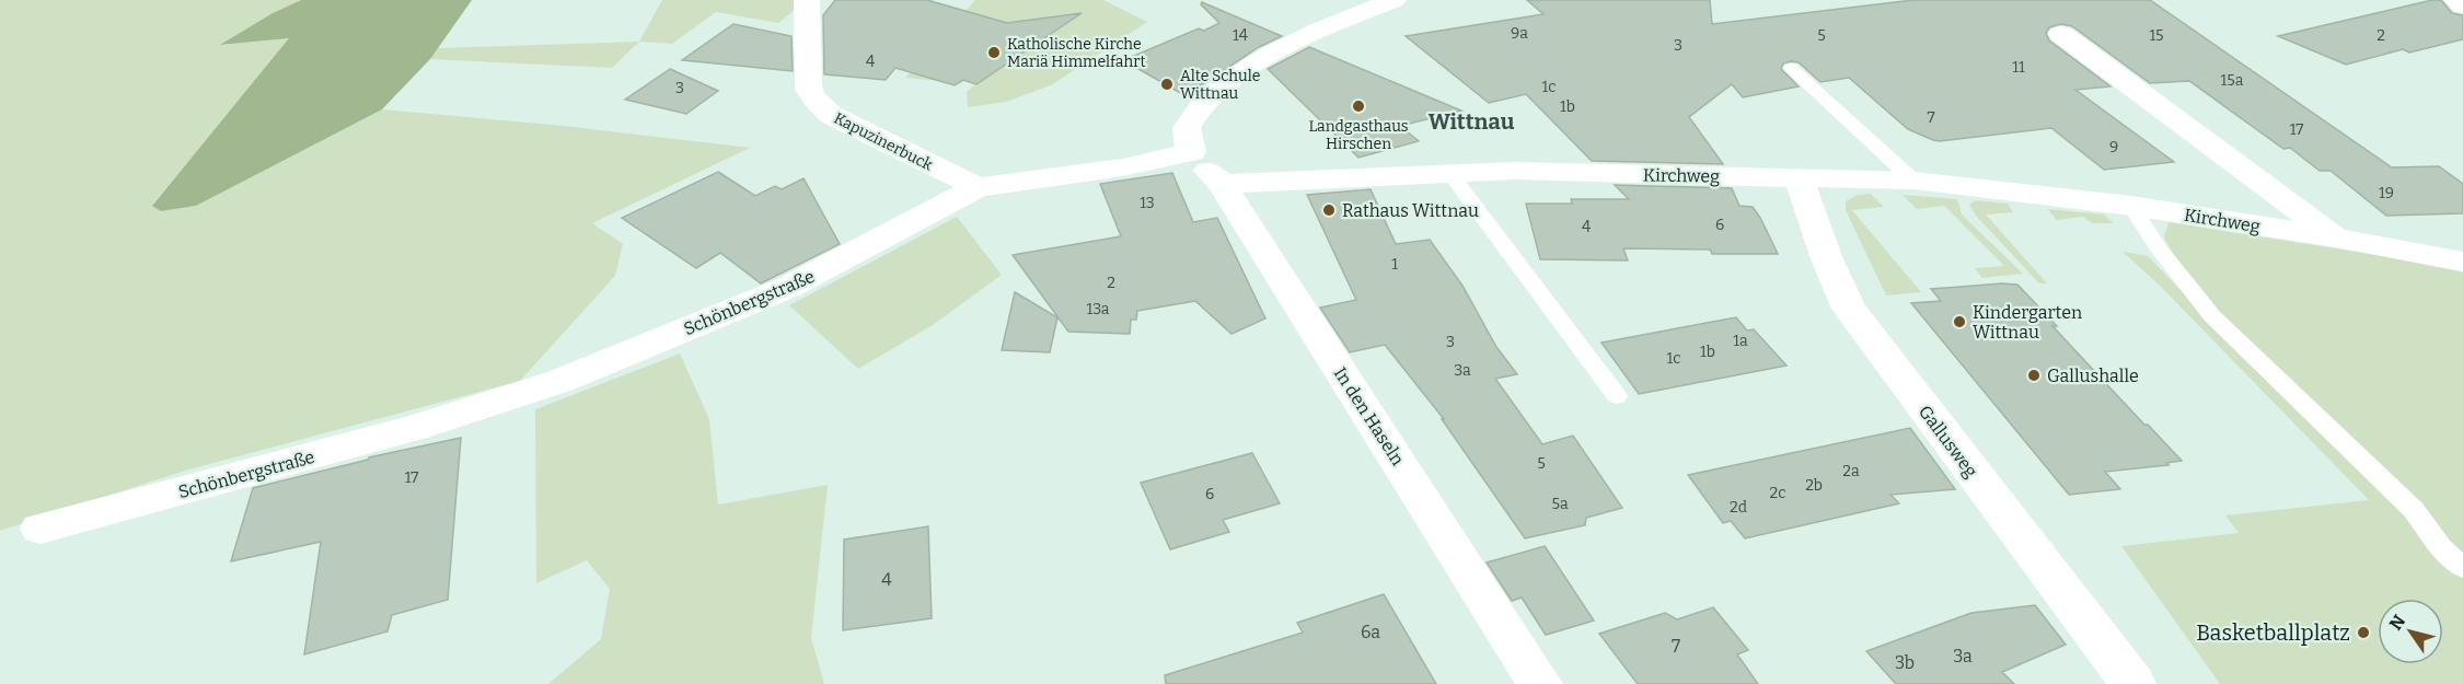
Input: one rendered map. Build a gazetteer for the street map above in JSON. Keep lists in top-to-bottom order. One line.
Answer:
{"streets":{"street":["Kapuzinerbuck","Kirchweg","Schönbergstraße","In den Haseln","Gallusweg"]},"crossings":[["Kapuzinerbuck","Schönbergstraße"],["Kirchweg","In den Haseln"],["Kirchweg","Gallusweg"],["Schönbergstraße","In den Haseln"]],"districts":["Wittnau"],"places":["Katholische Kirche Mariä Himmelfahrt","Alte Schule Wittnau","Landgasthaus Hirschen","Rathaus Wittnau","Kindergarten Wittnau","Gallushalle","Basketballplatz"],"house_numbers":["9a","14","5","15","2","3","4","11","15a","1c","3","1b","7","17","9","19","13","6","4","1","2","13a","1a","3","1b","1c","3a","5","2a","17","2b","2c","6","5a","2d","4","6a","7","3a","3b"],"north":"top left"}
